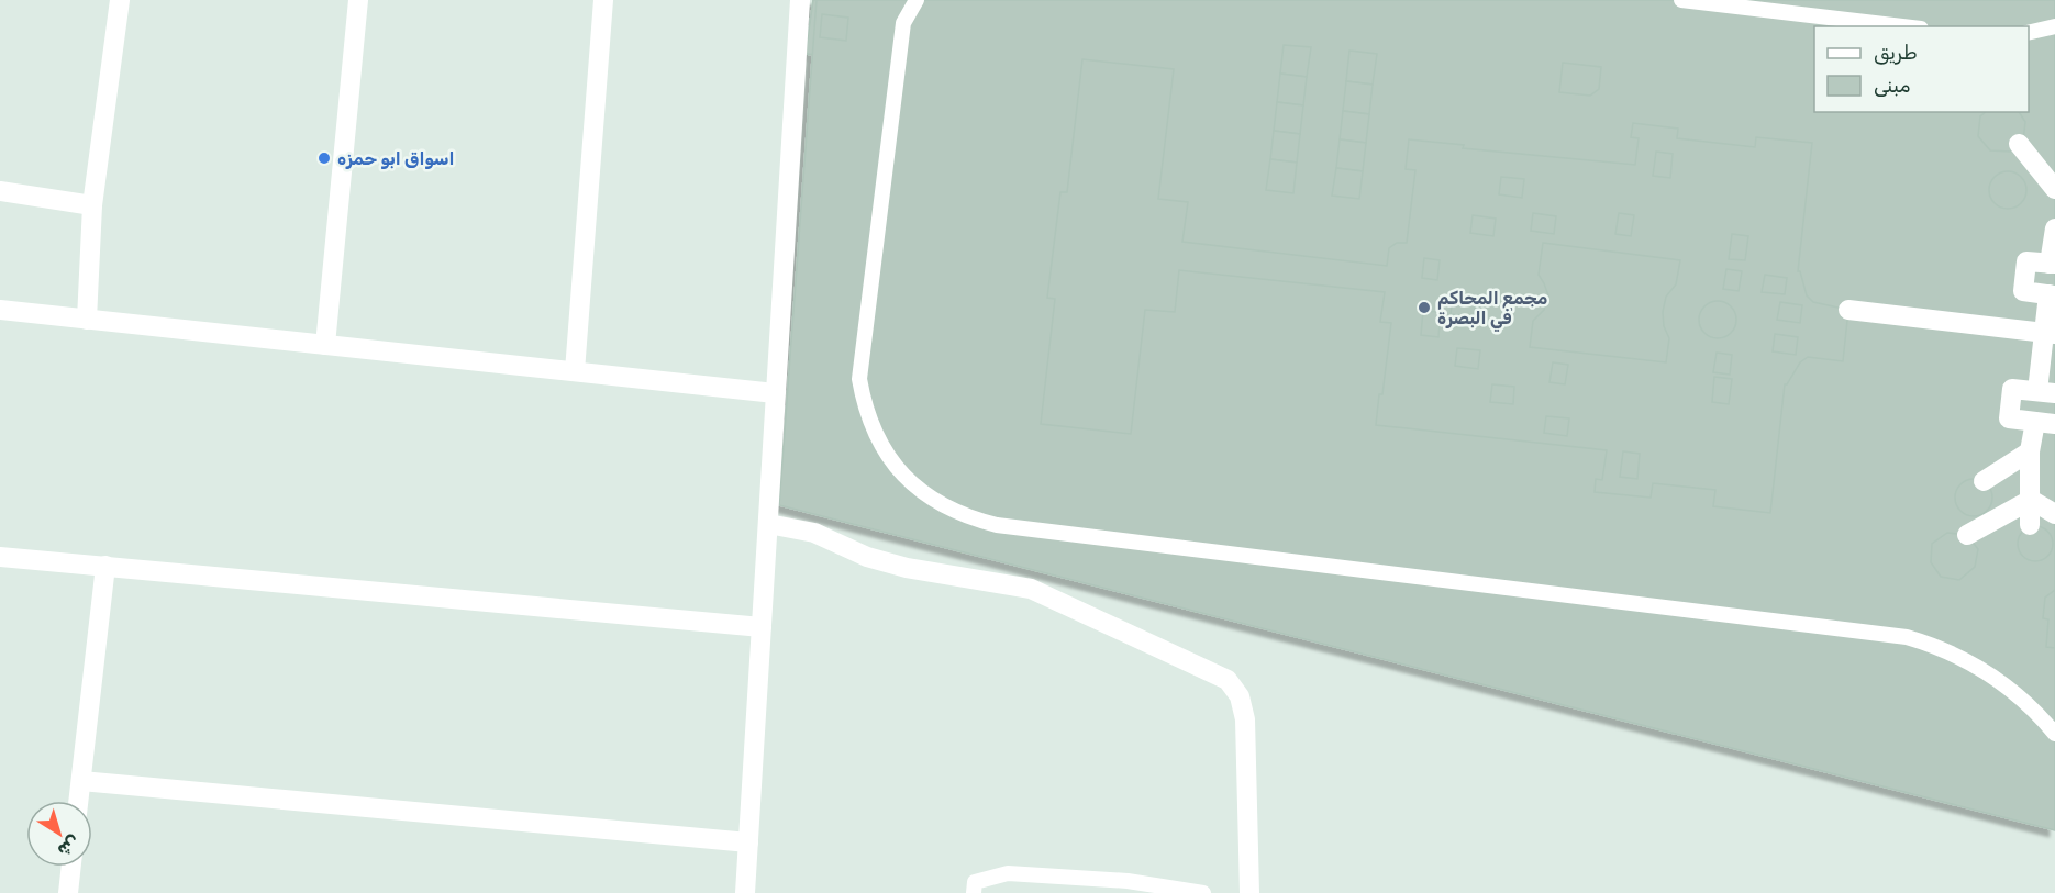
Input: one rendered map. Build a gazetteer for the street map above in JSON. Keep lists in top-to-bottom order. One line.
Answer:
{"places":["اسواق ابو حمزه","مجمع المحاكم في البصرة"],"legend":["طريق","مبنى"],"north":"bottom right"}
